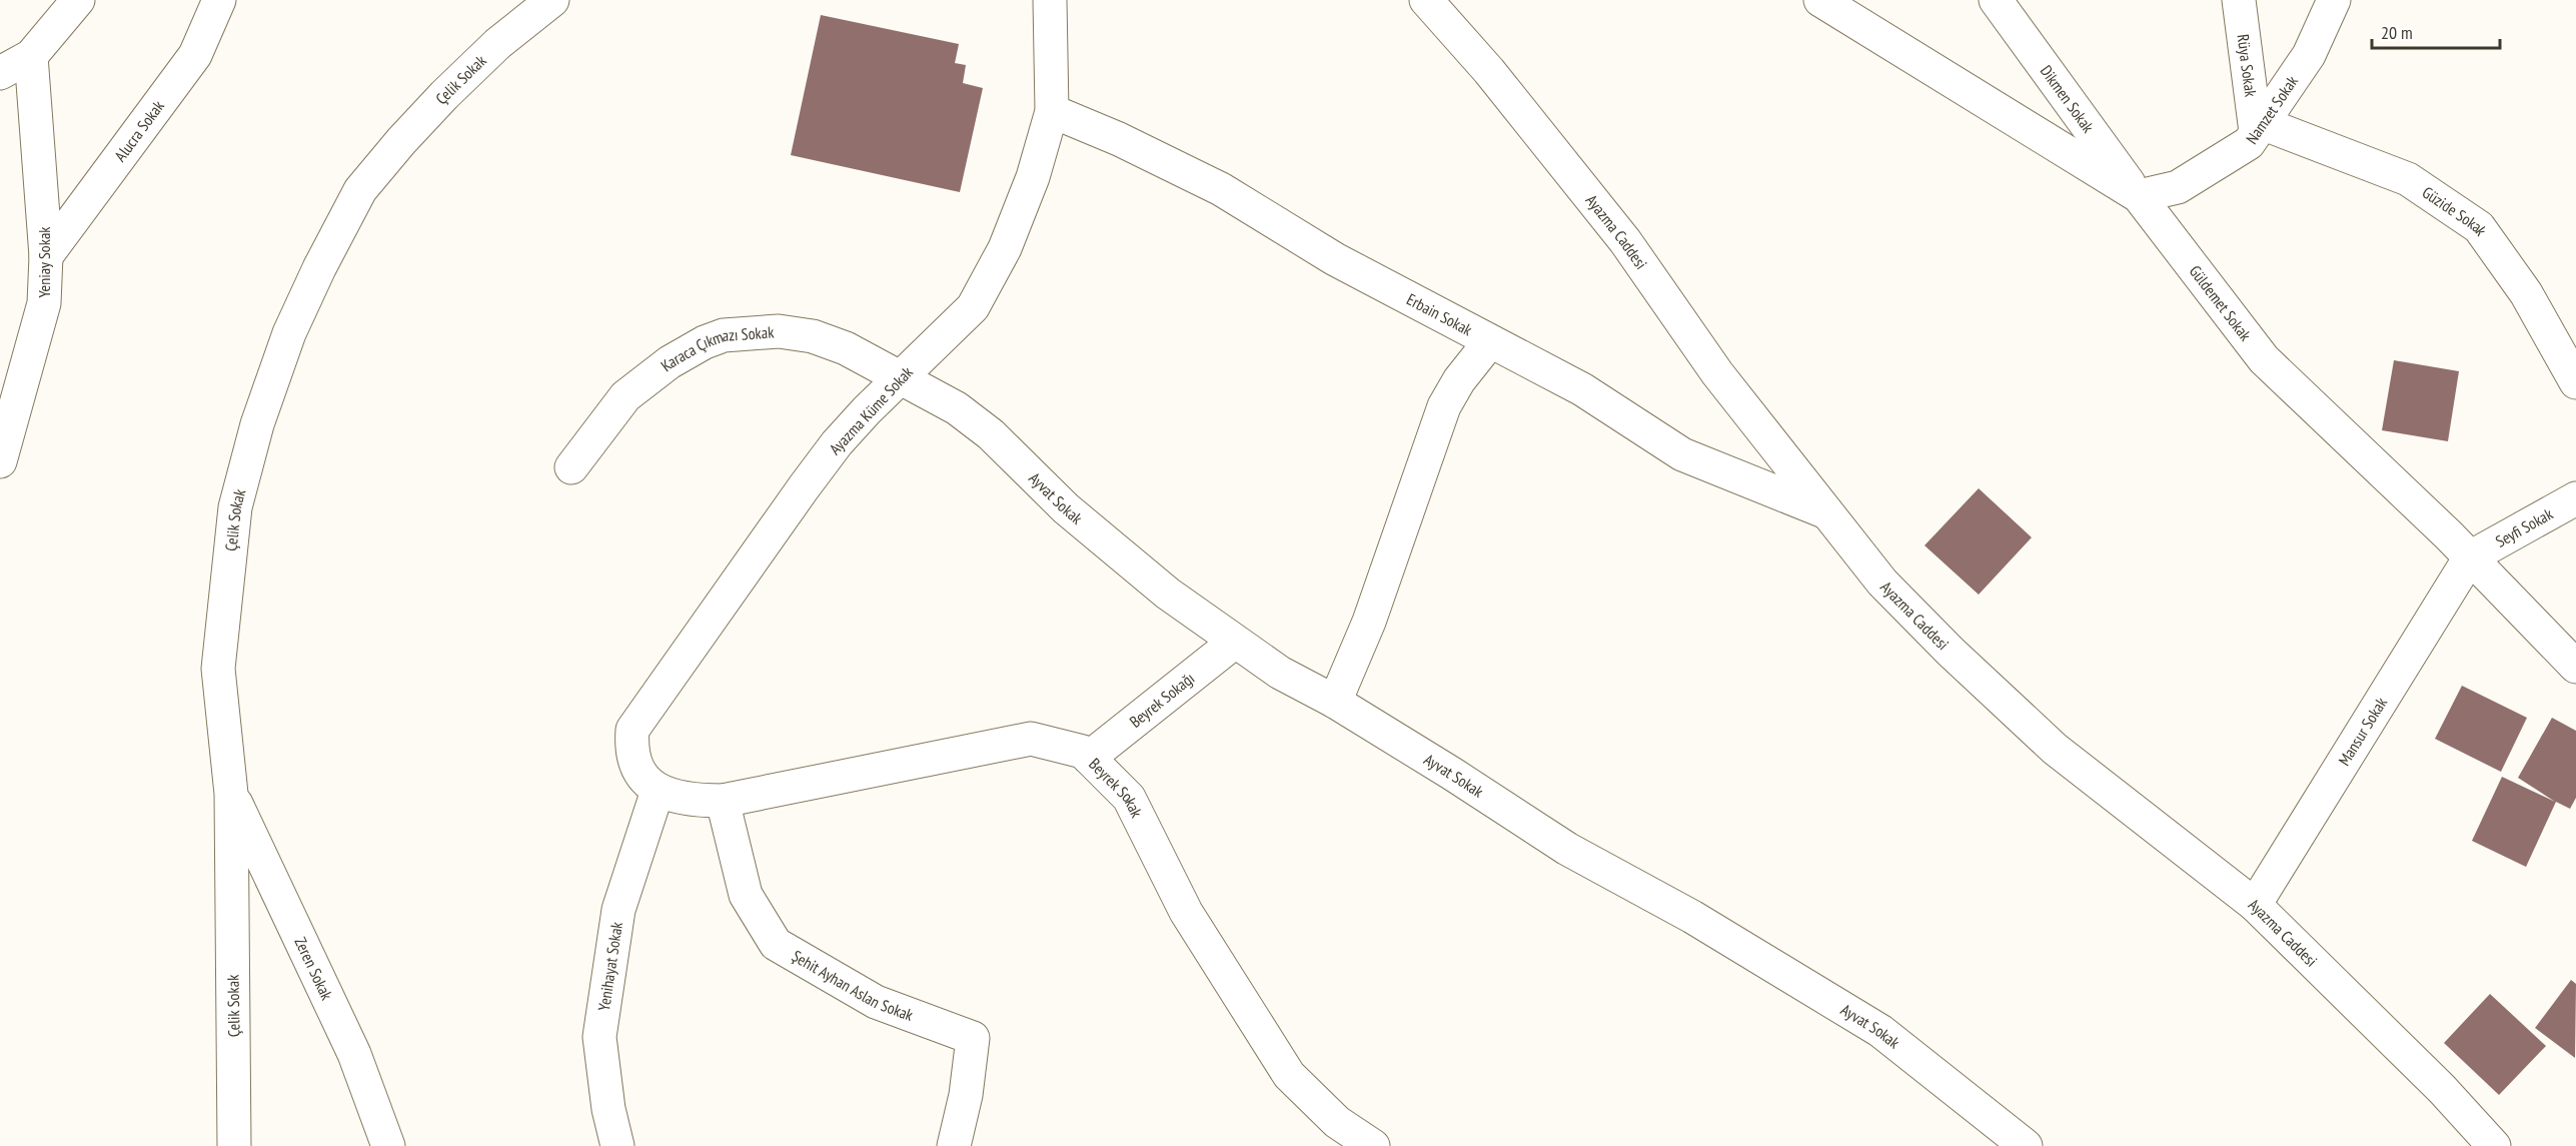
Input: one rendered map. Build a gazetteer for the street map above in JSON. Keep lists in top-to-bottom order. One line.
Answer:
{"streets":{"street":["Rüya Sokak","Çelik Sokak","Dikmen Sokak","Namzet Sokak","Alucra Sokak","Güzide Sokak","Ayazma Caddesi","Yeniay Sokak","Güldemet Sokak","Erbain Sokak","Karaca Çıkmazı Sokak","Ayazma Küme Sokak","Ayvat Sokak","Seyfi Sokak","Beyrek Sokağı","Mansur Sokak","Beyrek Sokak","Yenihayat Sokak","Zeren Sokak","Şehit Ayhan Aslan Sokak"]},"crossings":[["Rüya Sokak","Namzet Sokak"],["Rüya Sokak","Güzide Sokak"],["Çelik Sokak","Zeren Sokak"],["Dikmen Sokak","Namzet Sokak"],["Dikmen Sokak","Güldemet Sokak"],["Namzet Sokak","Güzide Sokak"],["Namzet Sokak","Güldemet Sokak"],["Alucra Sokak","Yeniay Sokak"],["Ayazma Caddesi","Erbain Sokak"],["Ayazma Caddesi","Mansur Sokak"],["Güldemet Sokak","Seyfi Sokak"],["Güldemet Sokak","Mansur Sokak"],["Erbain Sokak","Ayazma Küme Sokak"],["Karaca Çıkmazı Sokak","Ayazma Küme Sokak"],["Karaca Çıkmazı Sokak","Ayvat Sokak"],["Ayazma Küme Sokak","Ayvat Sokak"],["Ayazma Küme Sokak","Beyrek Sokak"],["Ayazma Küme Sokak","Yenihayat Sokak"],["Ayvat Sokak","Beyrek Sokağı"],["Seyfi Sokak","Mansur Sokak"],["Beyrek Sokağı","Beyrek Sokak"],["Beyrek Sokak","Yenihayat Sokak"],["Beyrek Sokak","Şehit Ayhan Aslan Sokak"]],"scale_bar":"20 m"}
